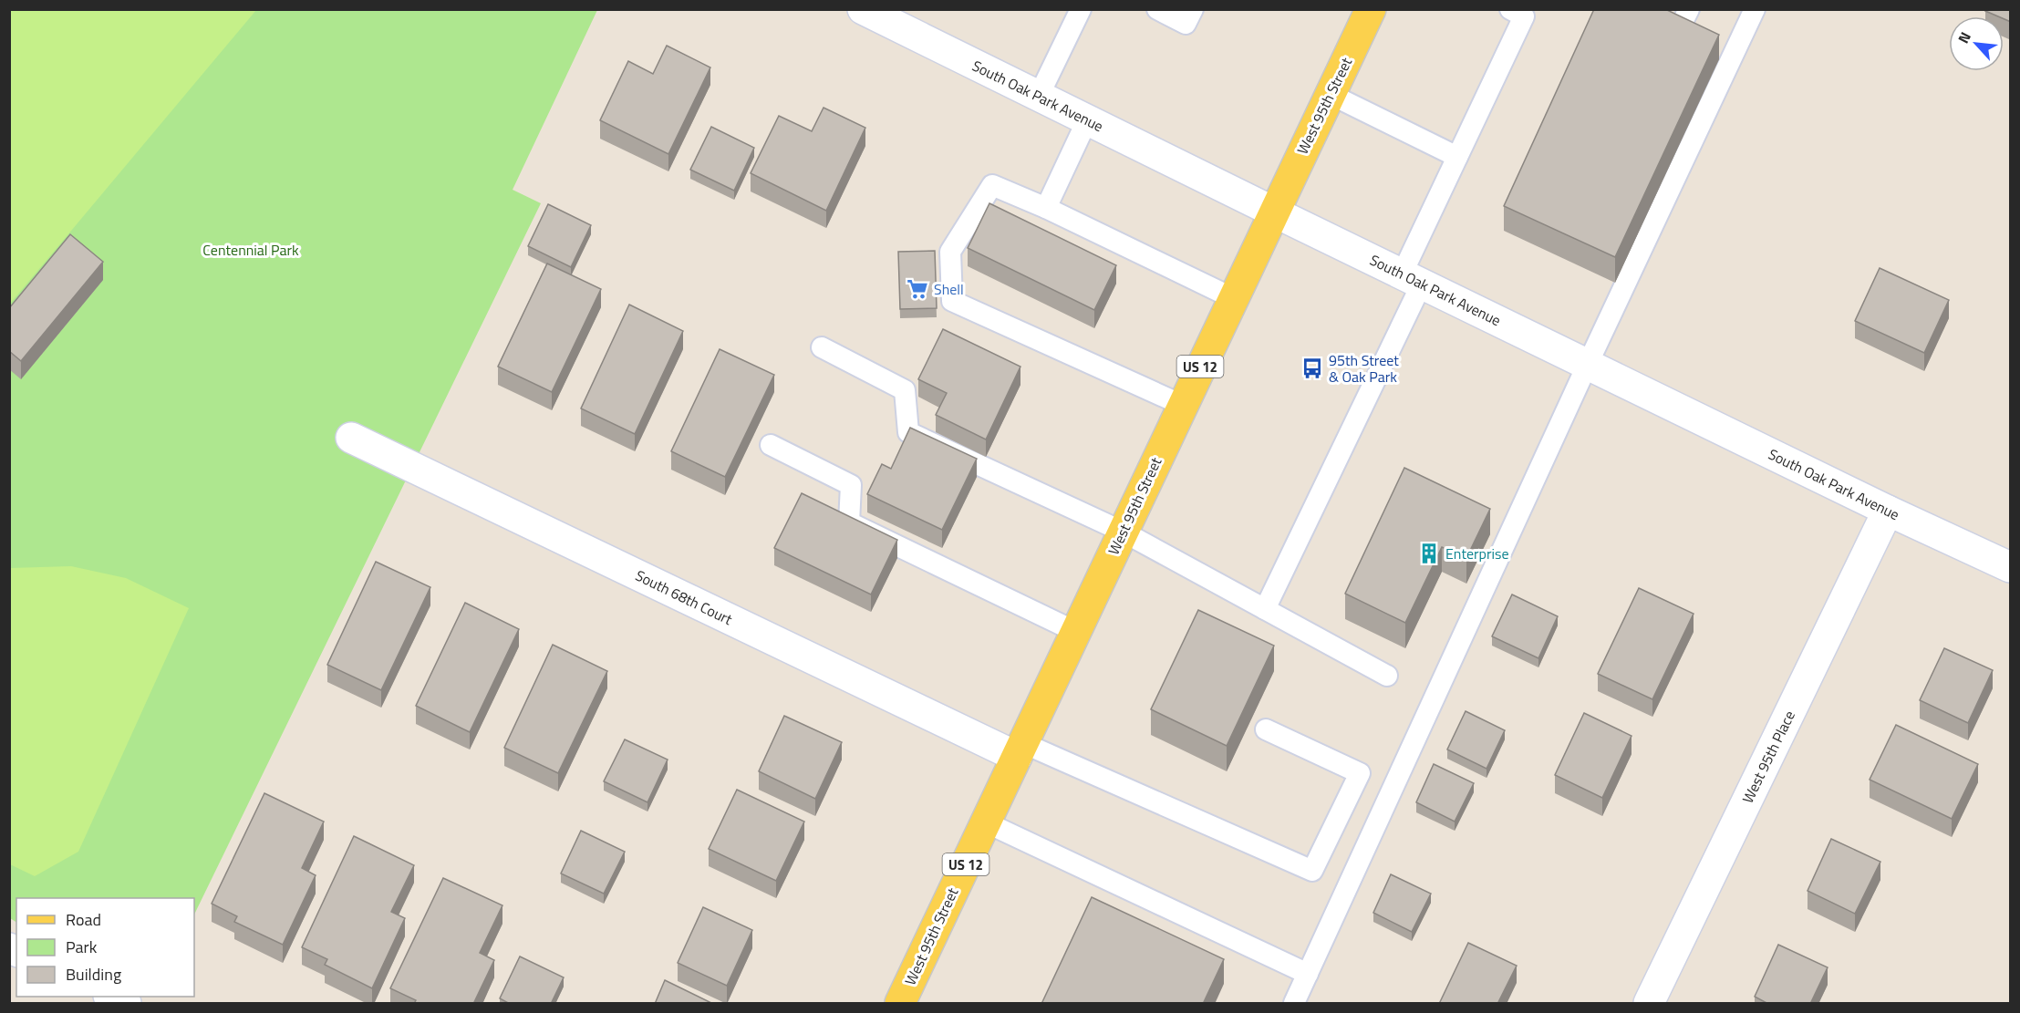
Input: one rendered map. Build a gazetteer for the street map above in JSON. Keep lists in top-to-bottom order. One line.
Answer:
{"streets":{"main road":["West 95th Street","US 12"],"street":["South Oak Park Avenue","South 68th Court","West 95th Place"]},"crossings":[["South Oak Park Avenue","West 95th Street"],["South Oak Park Avenue","West 95th Place"],["West 95th Street","South 68th Court"]],"parks":["Centennial Park"],"places":{"supermarket":["Shell"],"bus stop":["95th Street & Oak Park"],"building":["Enterprise"]},"legend":["Road","Park","Building"],"north":"top left"}
